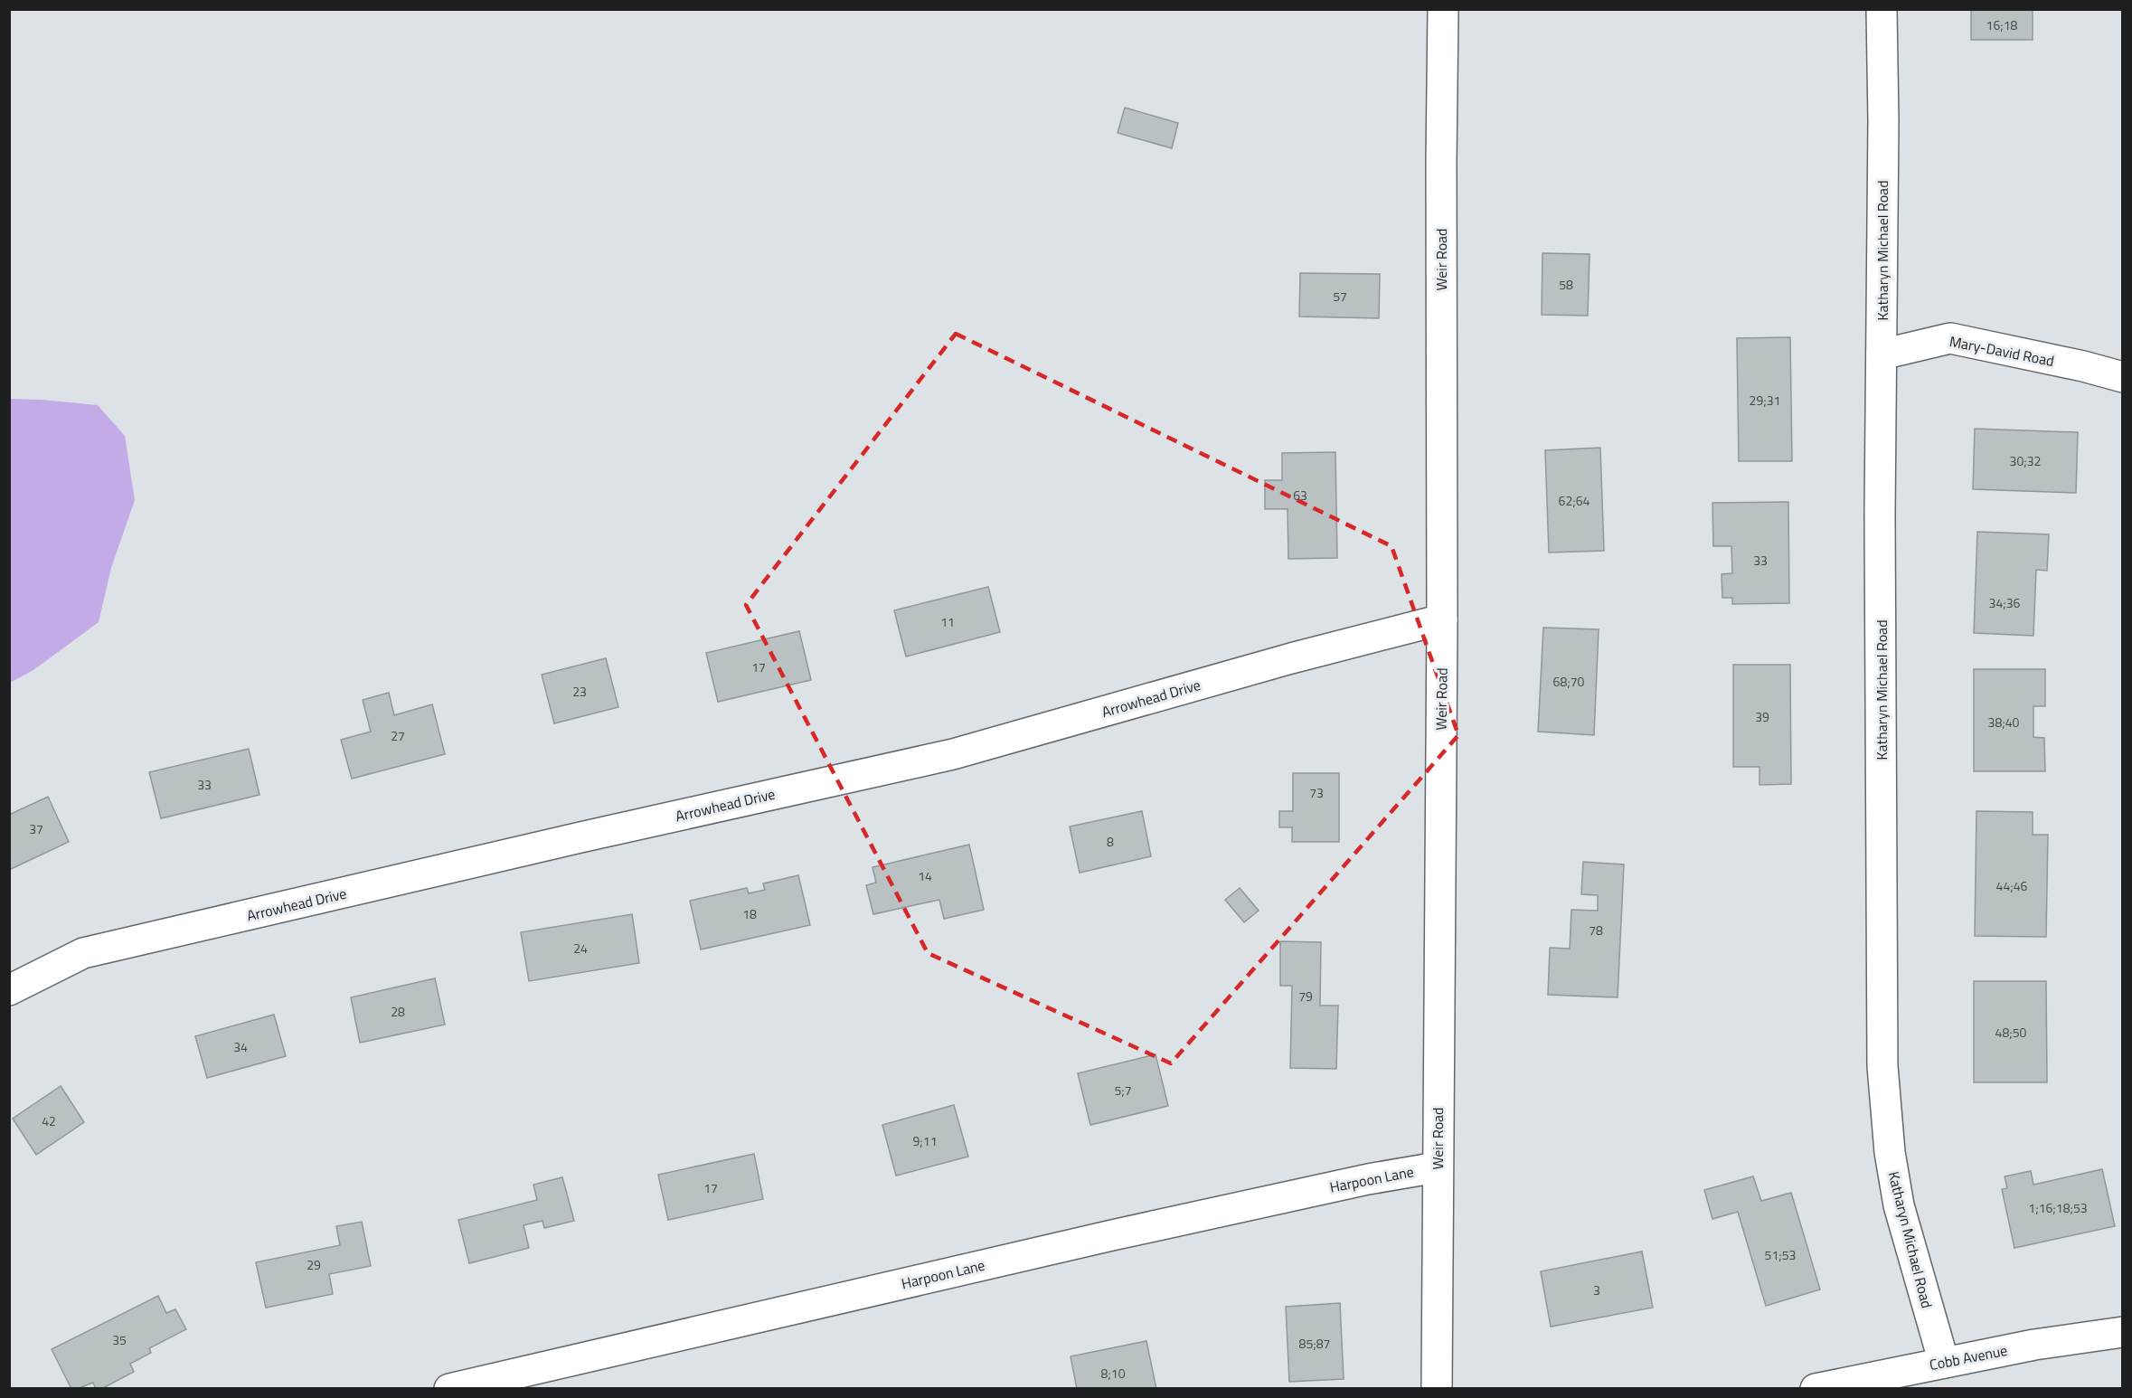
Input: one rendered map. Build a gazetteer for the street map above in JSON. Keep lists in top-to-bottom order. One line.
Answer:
{"streets":{"street":["Katharyn Michael Road","Weir Road","Mary-David Road","Arrowhead Drive","Harpoon Lane","Cobb Avenue"]},"crossings":[["Katharyn Michael Road","Mary-David Road"],["Katharyn Michael Road","Cobb Avenue"],["Weir Road","Arrowhead Drive"],["Weir Road","Harpoon Lane"]],"house_numbers":["16;18","58","57","29;31","30;32","63","62;64","33","34;36","11","17","68;70","23","39","38;40","27","33","73","37","8","14","44;46","18","78","24","79","28","48;50","34","5;7","42","9;11","17","1;16;18;53","51;53","29","3","35","85;87","8;10"]}
